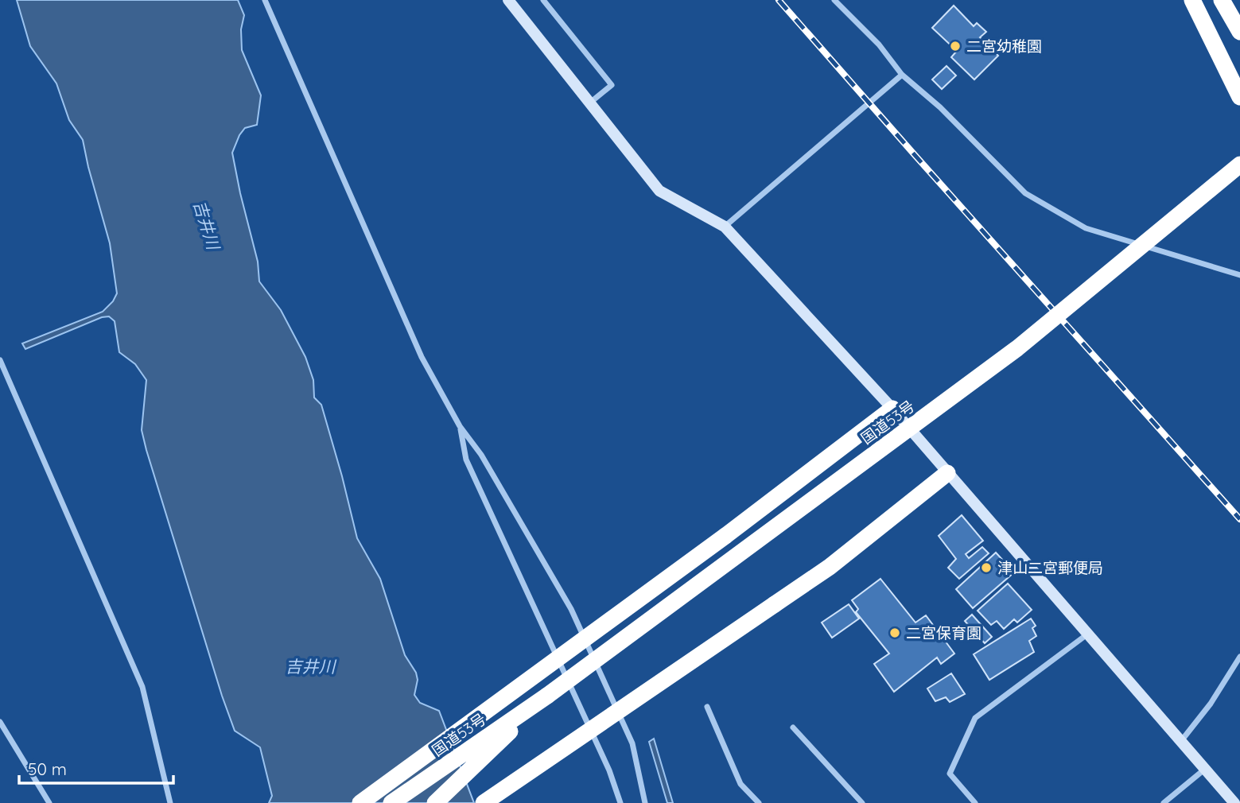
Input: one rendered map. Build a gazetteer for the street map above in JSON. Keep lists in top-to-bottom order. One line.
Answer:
{"streets":{"highway":["国道53号"]},"water":["吉井川"],"places":["二宮幼稚園","津山二宮郵便局","二宮保育園"],"scale_bar":"50 m"}
